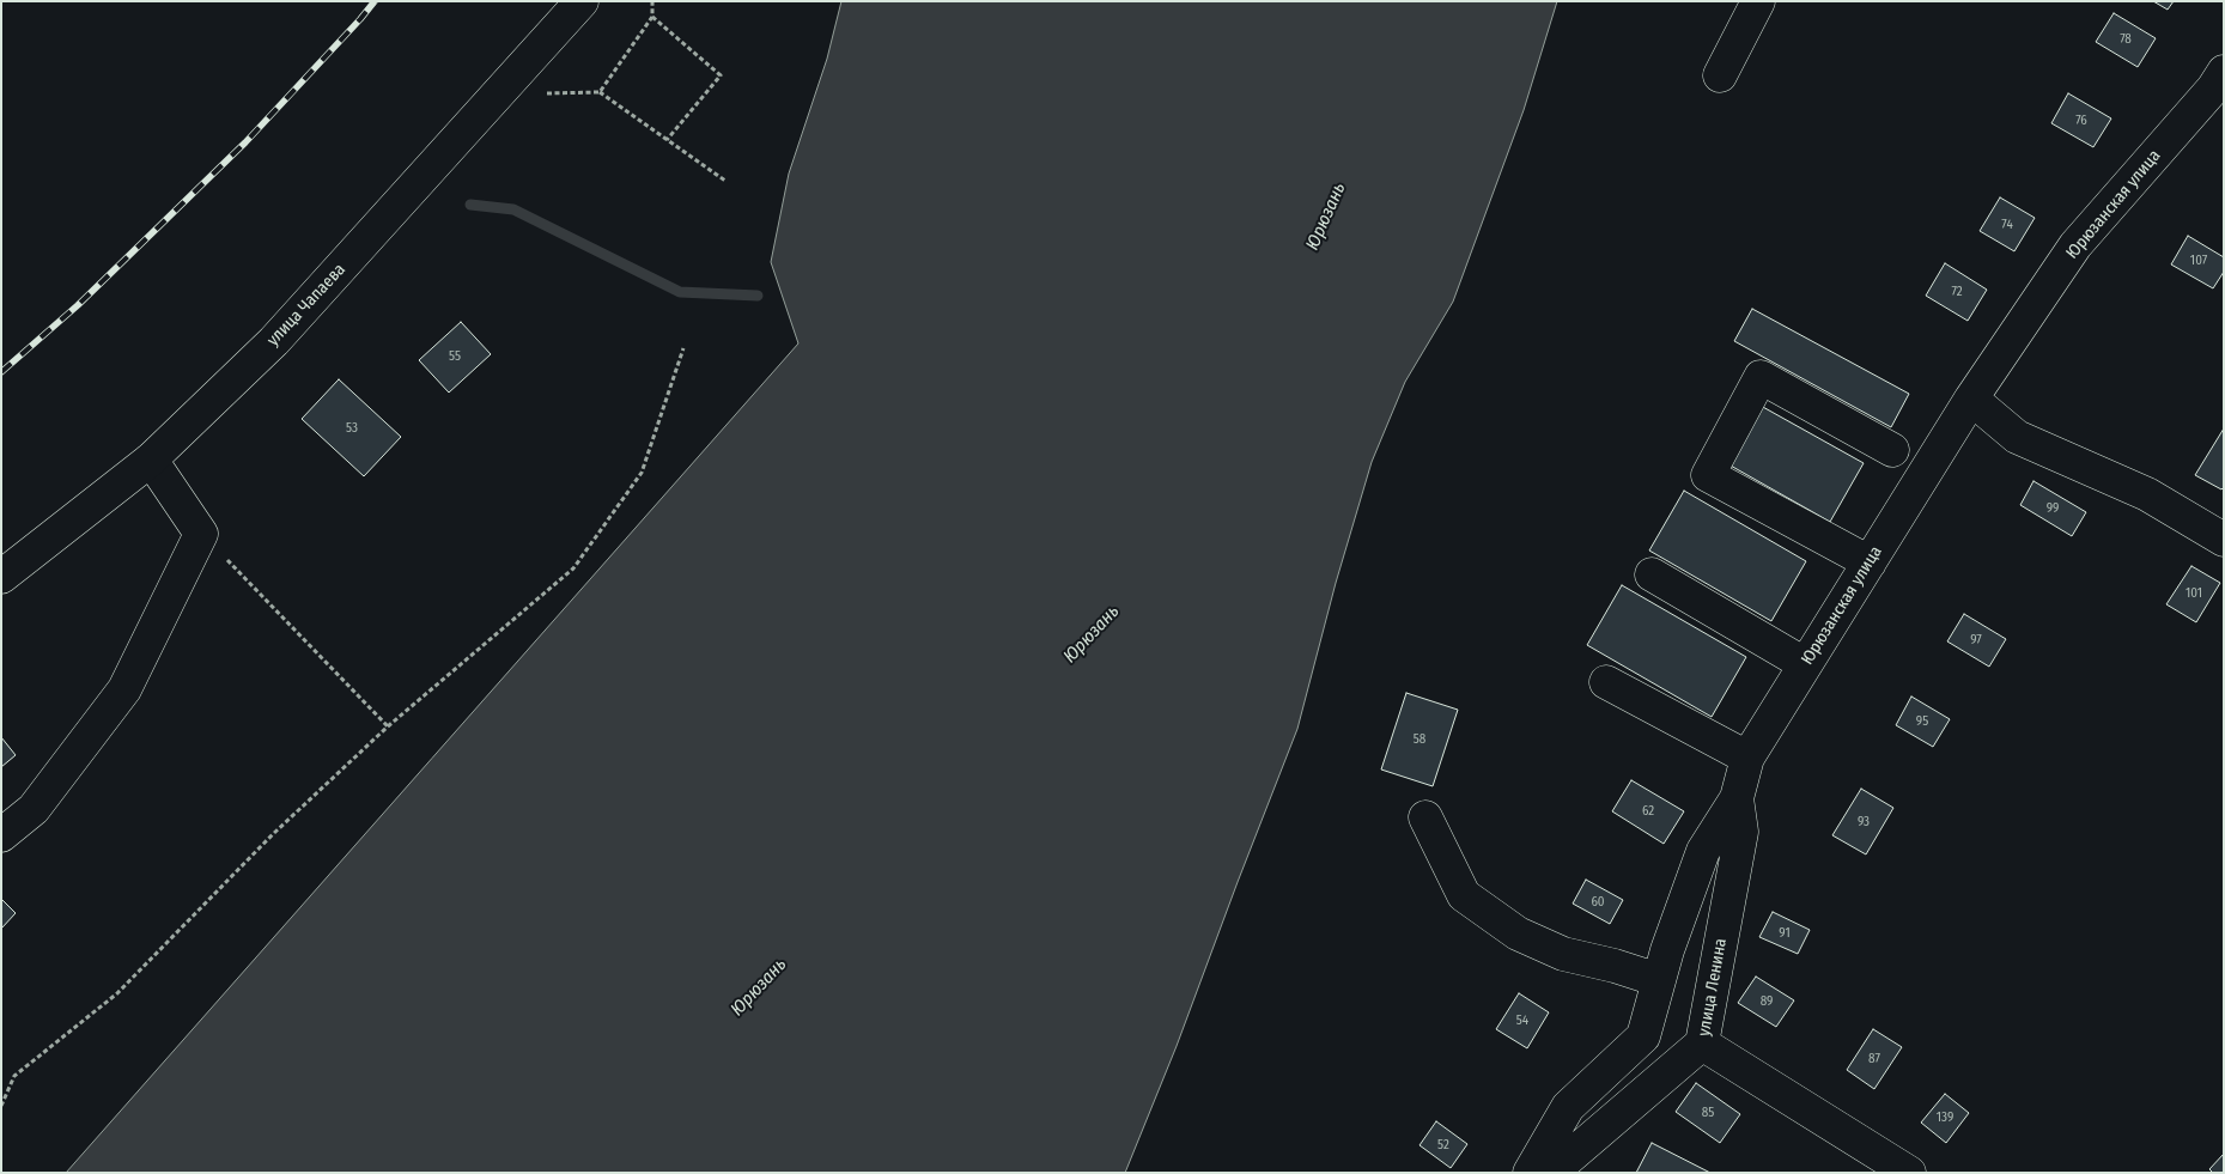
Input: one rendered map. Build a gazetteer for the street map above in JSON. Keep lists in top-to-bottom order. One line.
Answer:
{"streets":{"street":["Юрюзанская улица","улица Чапаева","улица Ленина"]},"crossings":[["Юрюзанская улица","улица Ленина"]],"water":["Юрюзань"],"house_numbers":["78","76","74","107","72","55","53","99","101","97","95","58","62","93","60","91","89","54","87","85","139","52"]}
